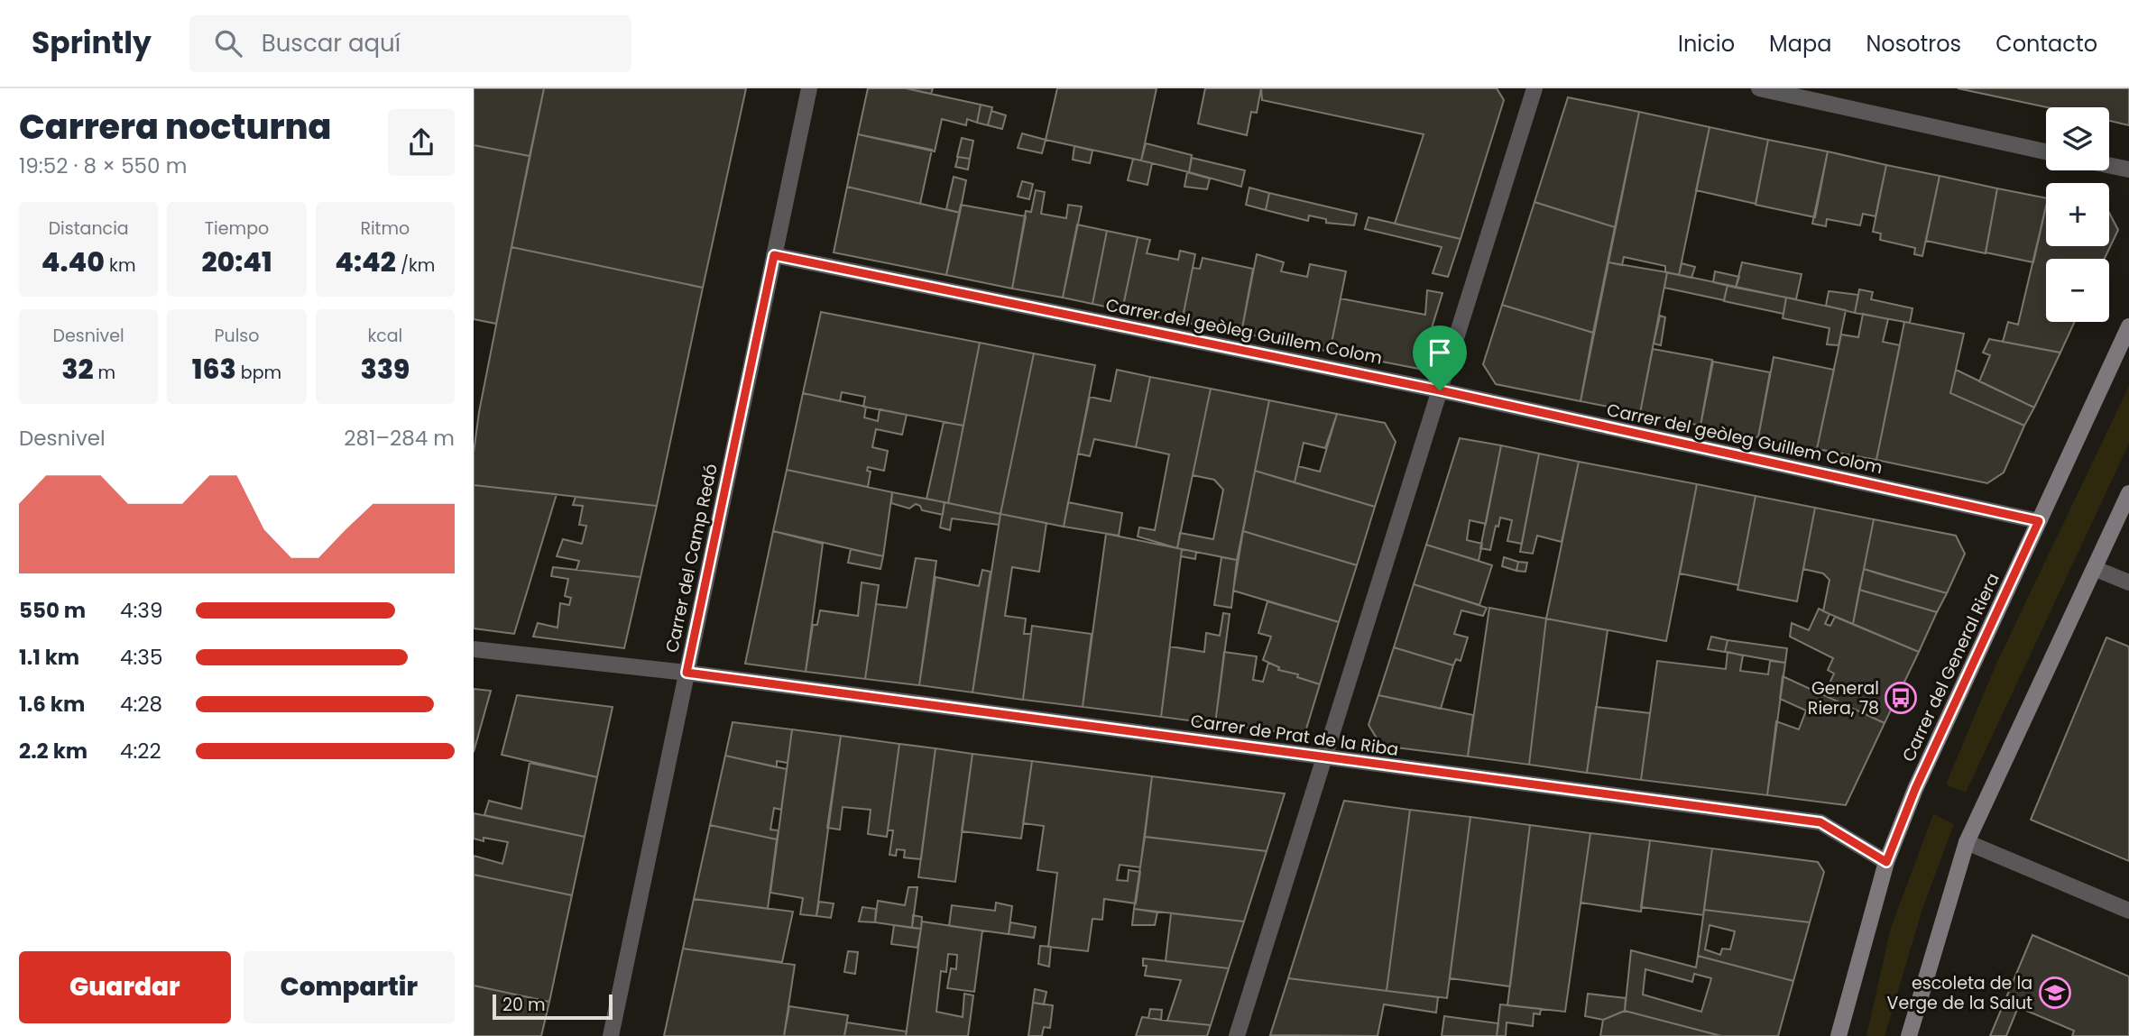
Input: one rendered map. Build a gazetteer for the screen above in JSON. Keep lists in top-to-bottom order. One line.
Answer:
{"streets":{"main road":["Carrer del General Riera"],"street":["Carrer del geòleg Guillem Colom","Carrer del Camp Redó","Carrer de Prat de la Riba"]},"crossings":[["Carrer del geòleg Guillem Colom","Carrer del Camp Redó"],["Carrer del geòleg Guillem Colom","Carrer del General Riera"],["Carrer del Camp Redó","Carrer de Prat de la Riba"],["Carrer del General Riera","Carrer de Prat de la Riba"]],"places":{"bus stop":["General Riera, 78"],"school or university":["escoleta de la Verge de la Salut"]},"scale_bar":"20 m","page":{"header":"Sprintly","search":"Buscar aquí","nav":["Inicio","Mapa","Nosotros","Contacto"],"heading":["Carrera nocturna","19:52 · 8 × 550 m"],"map_buttons":["+","−"],"stats":[["Distancia","4.40 km"],["Tiempo","20:41"],["Ritmo","4:42 /km"],["Desnivel","32 m"],["Pulso","163 bpm"],["kcal","339"]],"chart":["Desnivel","281–284 m"],"list":[{"name":"550 m","note":"4:39"},{"name":"1.1 km","note":"4:35"},{"name":"1.6 km","note":"4:28"},{"name":"2.2 km","note":"4:22"}],"buttons":["Guardar","Compartir"],"scale":"20 m"}}
